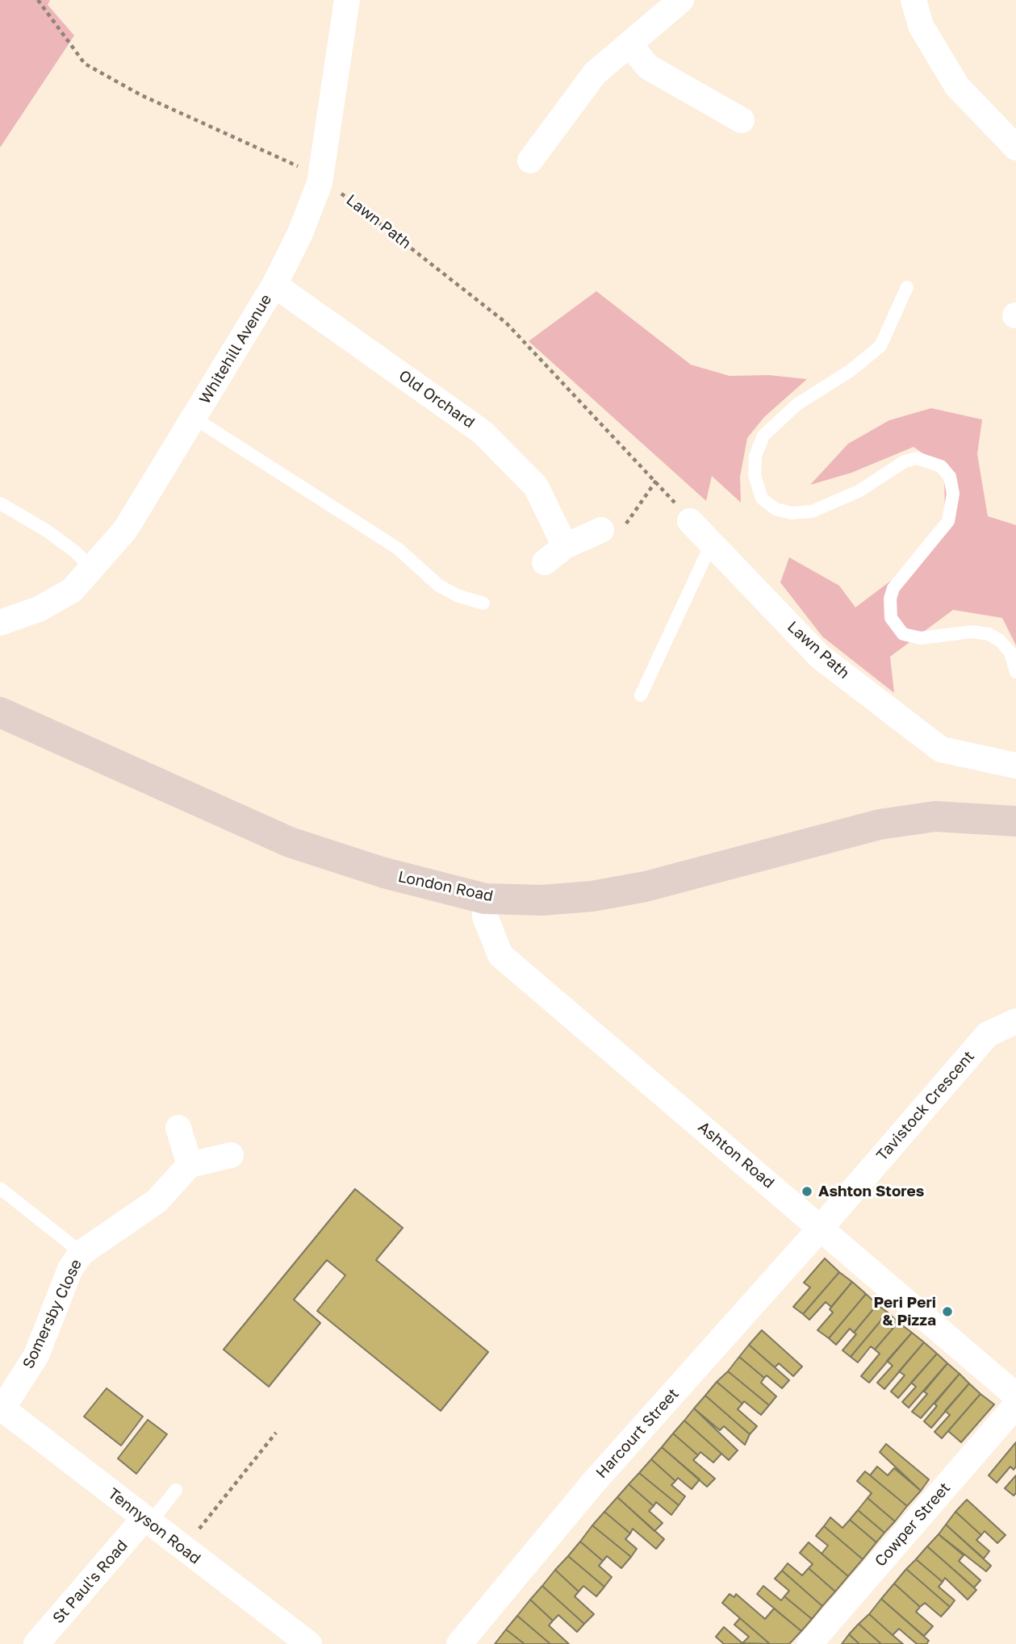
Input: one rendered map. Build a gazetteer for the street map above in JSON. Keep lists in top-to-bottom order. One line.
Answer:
{"streets":{"street":["Lawn Path","Whitehill Avenue","Old Orchard","London Road","Tavistock Crescent","Ashton Road","Somersby Close","Harcourt Street","Cowper Street","Tennyson Road","St Paul's Road"]},"crossings":[["Lawn Path","Whitehill Avenue"],["Whitehill Avenue","Old Orchard"],["London Road","Ashton Road"],["Tavistock Crescent","Ashton Road"],["Tavistock Crescent","Harcourt Street"],["Ashton Road","Harcourt Street"],["Somersby Close","Tennyson Road"],["Tennyson Road","St Paul's Road"]],"places":["Ashton Stores","Peri Peri & Pizza"]}
